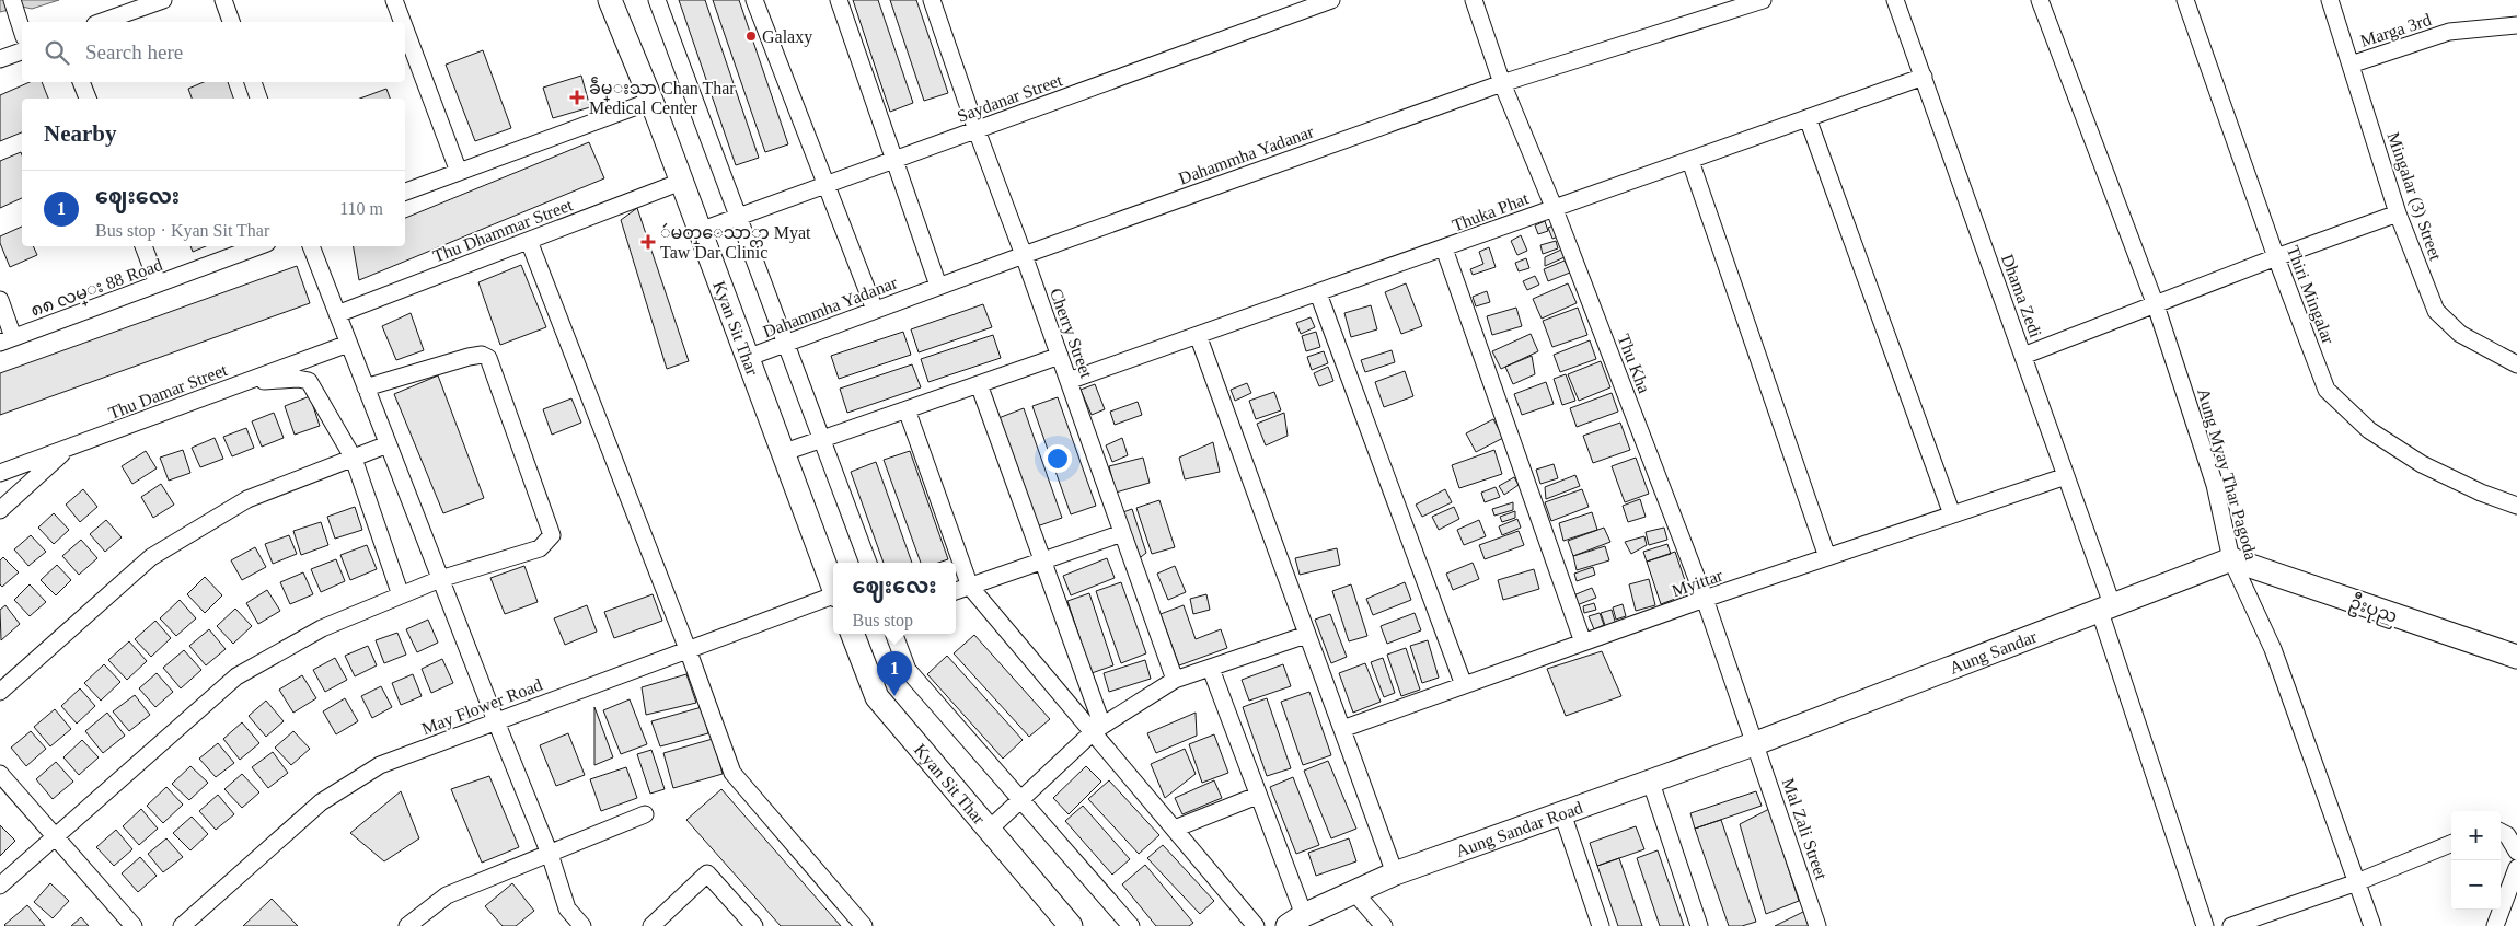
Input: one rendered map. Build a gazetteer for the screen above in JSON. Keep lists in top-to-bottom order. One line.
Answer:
{"streets":{"street":["Marga 3rd","Saydanar Street","Dahammha Yadanar","Mingalar (3) Street","Thuka Phat","Thu Dhammar Street","၈၈ လမ္း 88 Road","Thiri Mingalar","Dhama Zedi","Kyan Sit Thar","Cherry Street","Thu Kha","Thu Damar Street","Aung Myay Thar Pagoda","Myittar","ဦးပုည","Aung Sandar","May Flower Road","Aung Sandar Road","Mal Zali Street"]},"crossings":[["Marga 3rd","Mingalar (3) Street"],["Saydanar Street","Kyan Sit Thar"],["Saydanar Street","Cherry Street"],["Dahammha Yadanar","Kyan Sit Thar"],["Dahammha Yadanar","Cherry Street"],["Dahammha Yadanar","Thu Kha"],["Thuka Phat","Dhama Zedi"],["Thuka Phat","Cherry Street"],["Thuka Phat","Thu Kha"],["Thu Dhammar Street","Kyan Sit Thar"],["Dhama Zedi","Myittar"],["Dhama Zedi","Aung Sandar"],["Thu Kha","Myittar"],["Thu Kha","Aung Sandar"],["Thu Kha","Aung Sandar Road"],["Thu Kha","Mal Zali Street"],["Aung Myay Thar Pagoda","ဦးပုည"],["Aung Myay Thar Pagoda","Aung Sandar"],["ဦးပုည","Aung Sandar"],["Aung Sandar","Aung Sandar Road"],["Aung Sandar","Mal Zali Street"],["Aung Sandar Road","Mal Zali Street"]],"places":{"other":["Galaxy"],"health":["ခဵမ္းသာ Chan Thar Medical Center","ဴမတ္ေသာ္တာ Myat Taw Dar Clinic"]},"page":{"search":"Search here","heading":"Nearby","list":[{"mark":"1","name":"ဈေးလေး","note":"Bus stop · Kyan Sit Thar","value":"110 m"}],"popup":["ဈေးလေး","Bus stop"],"pins":"1","map_buttons":["+","−"]}}
